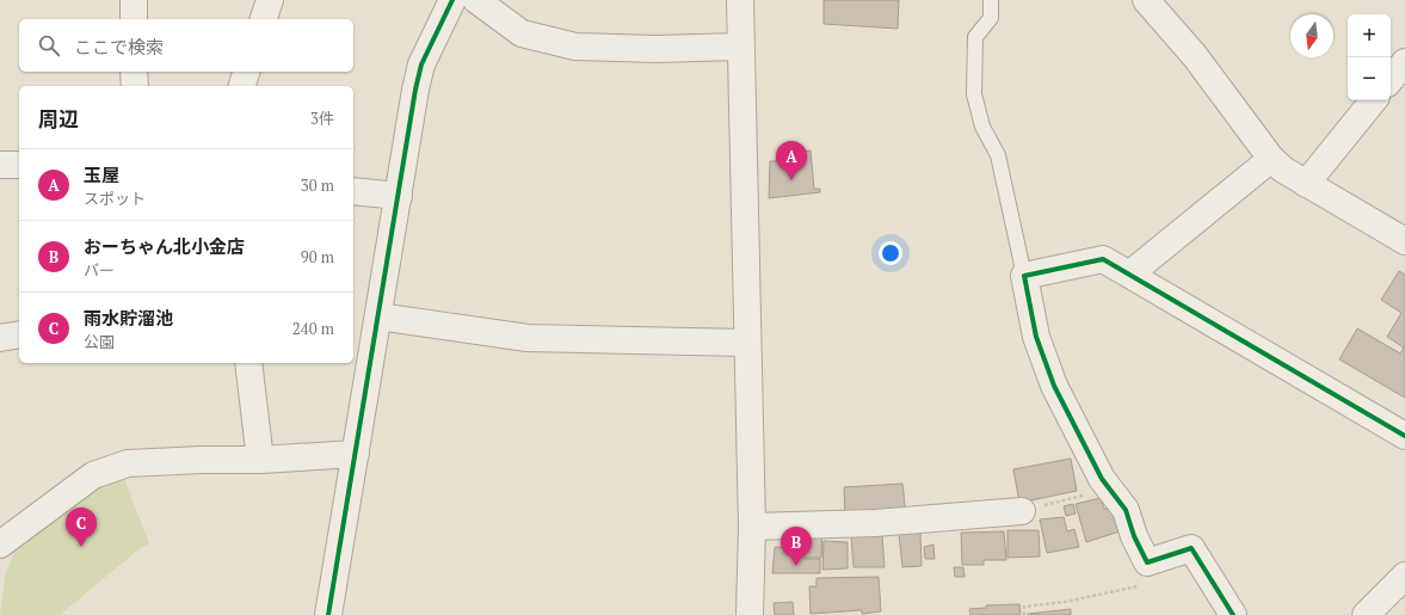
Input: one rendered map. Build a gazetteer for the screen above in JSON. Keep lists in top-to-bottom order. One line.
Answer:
{"north":"bottom","page":{"map_buttons":["+","−"],"search":"ここで検索","heading":["周辺","3件"],"pins":["A","C","B"],"list":[{"mark":"A","name":"玉屋","note":"スポット","value":"30 m"},{"mark":"B","name":"おーちゃん北小金店","note":"バー","value":"90 m"},{"mark":"C","name":"雨水貯溜池","note":"公園","value":"240 m"}]}}
